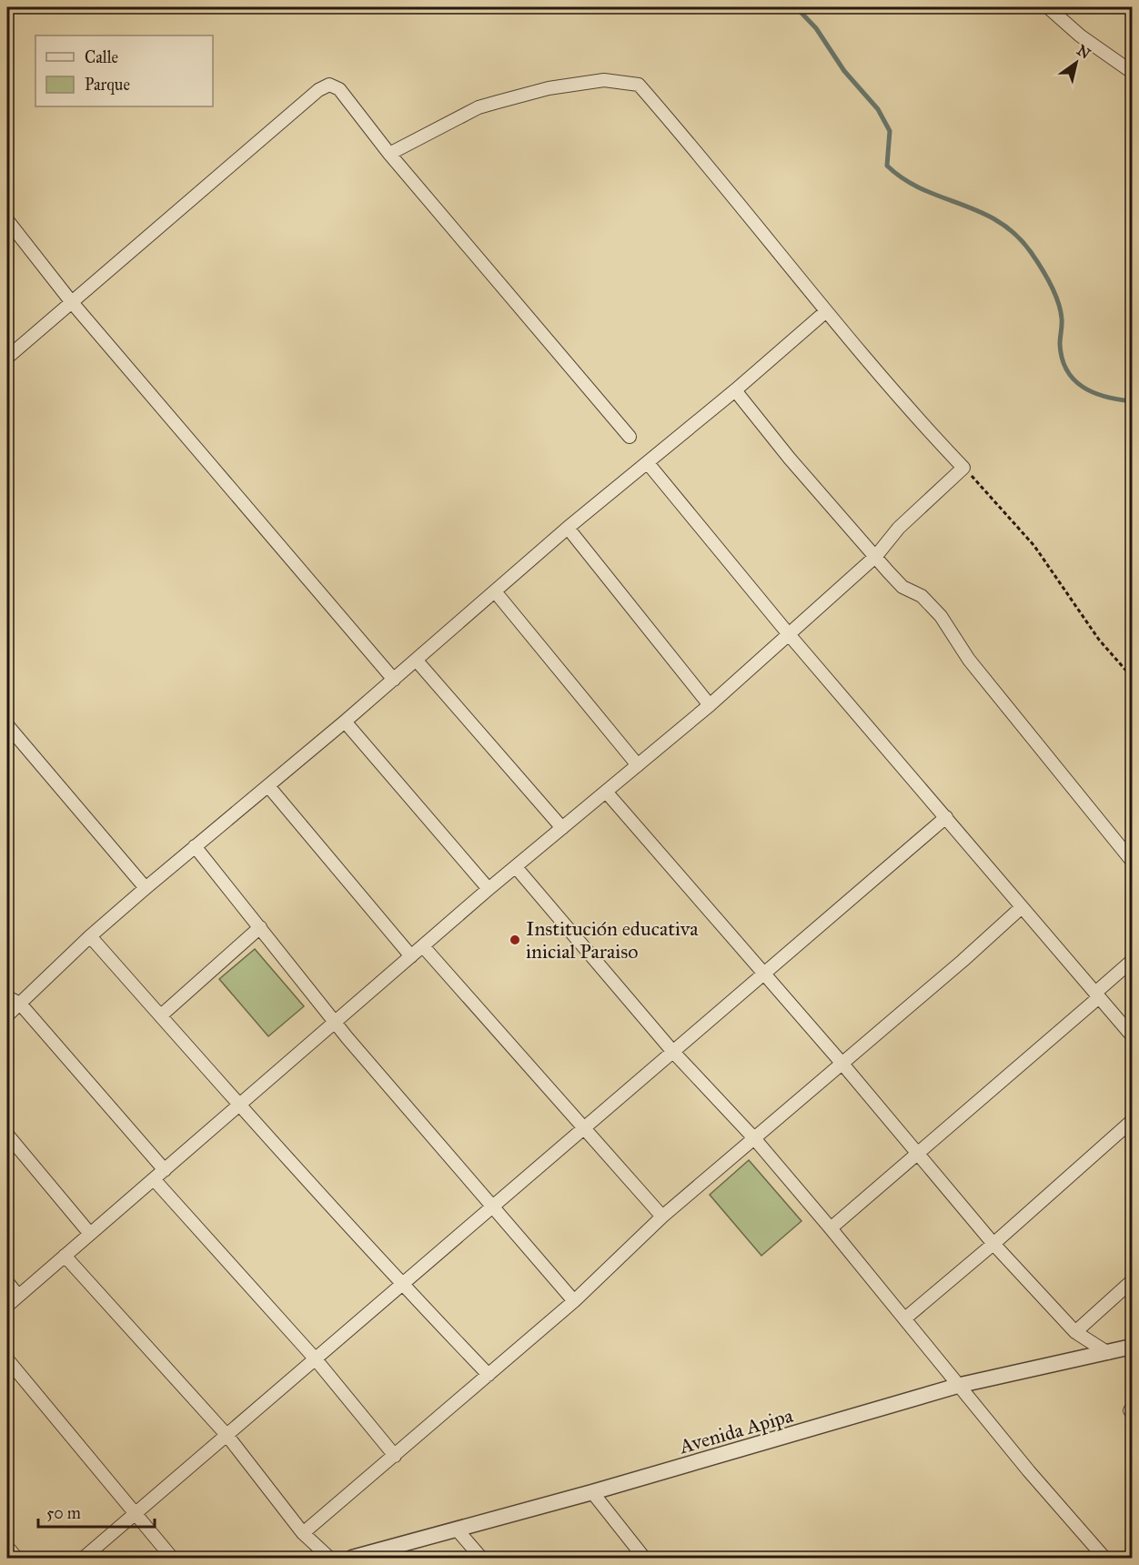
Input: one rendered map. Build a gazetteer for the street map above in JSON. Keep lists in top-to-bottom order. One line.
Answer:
{"streets":{"street":["Avenida Apipa"]},"places":["Institución educativa inicial Paraiso"],"legend":["Calle","Parque"],"scale_bar":"50 m","north":"top right"}
